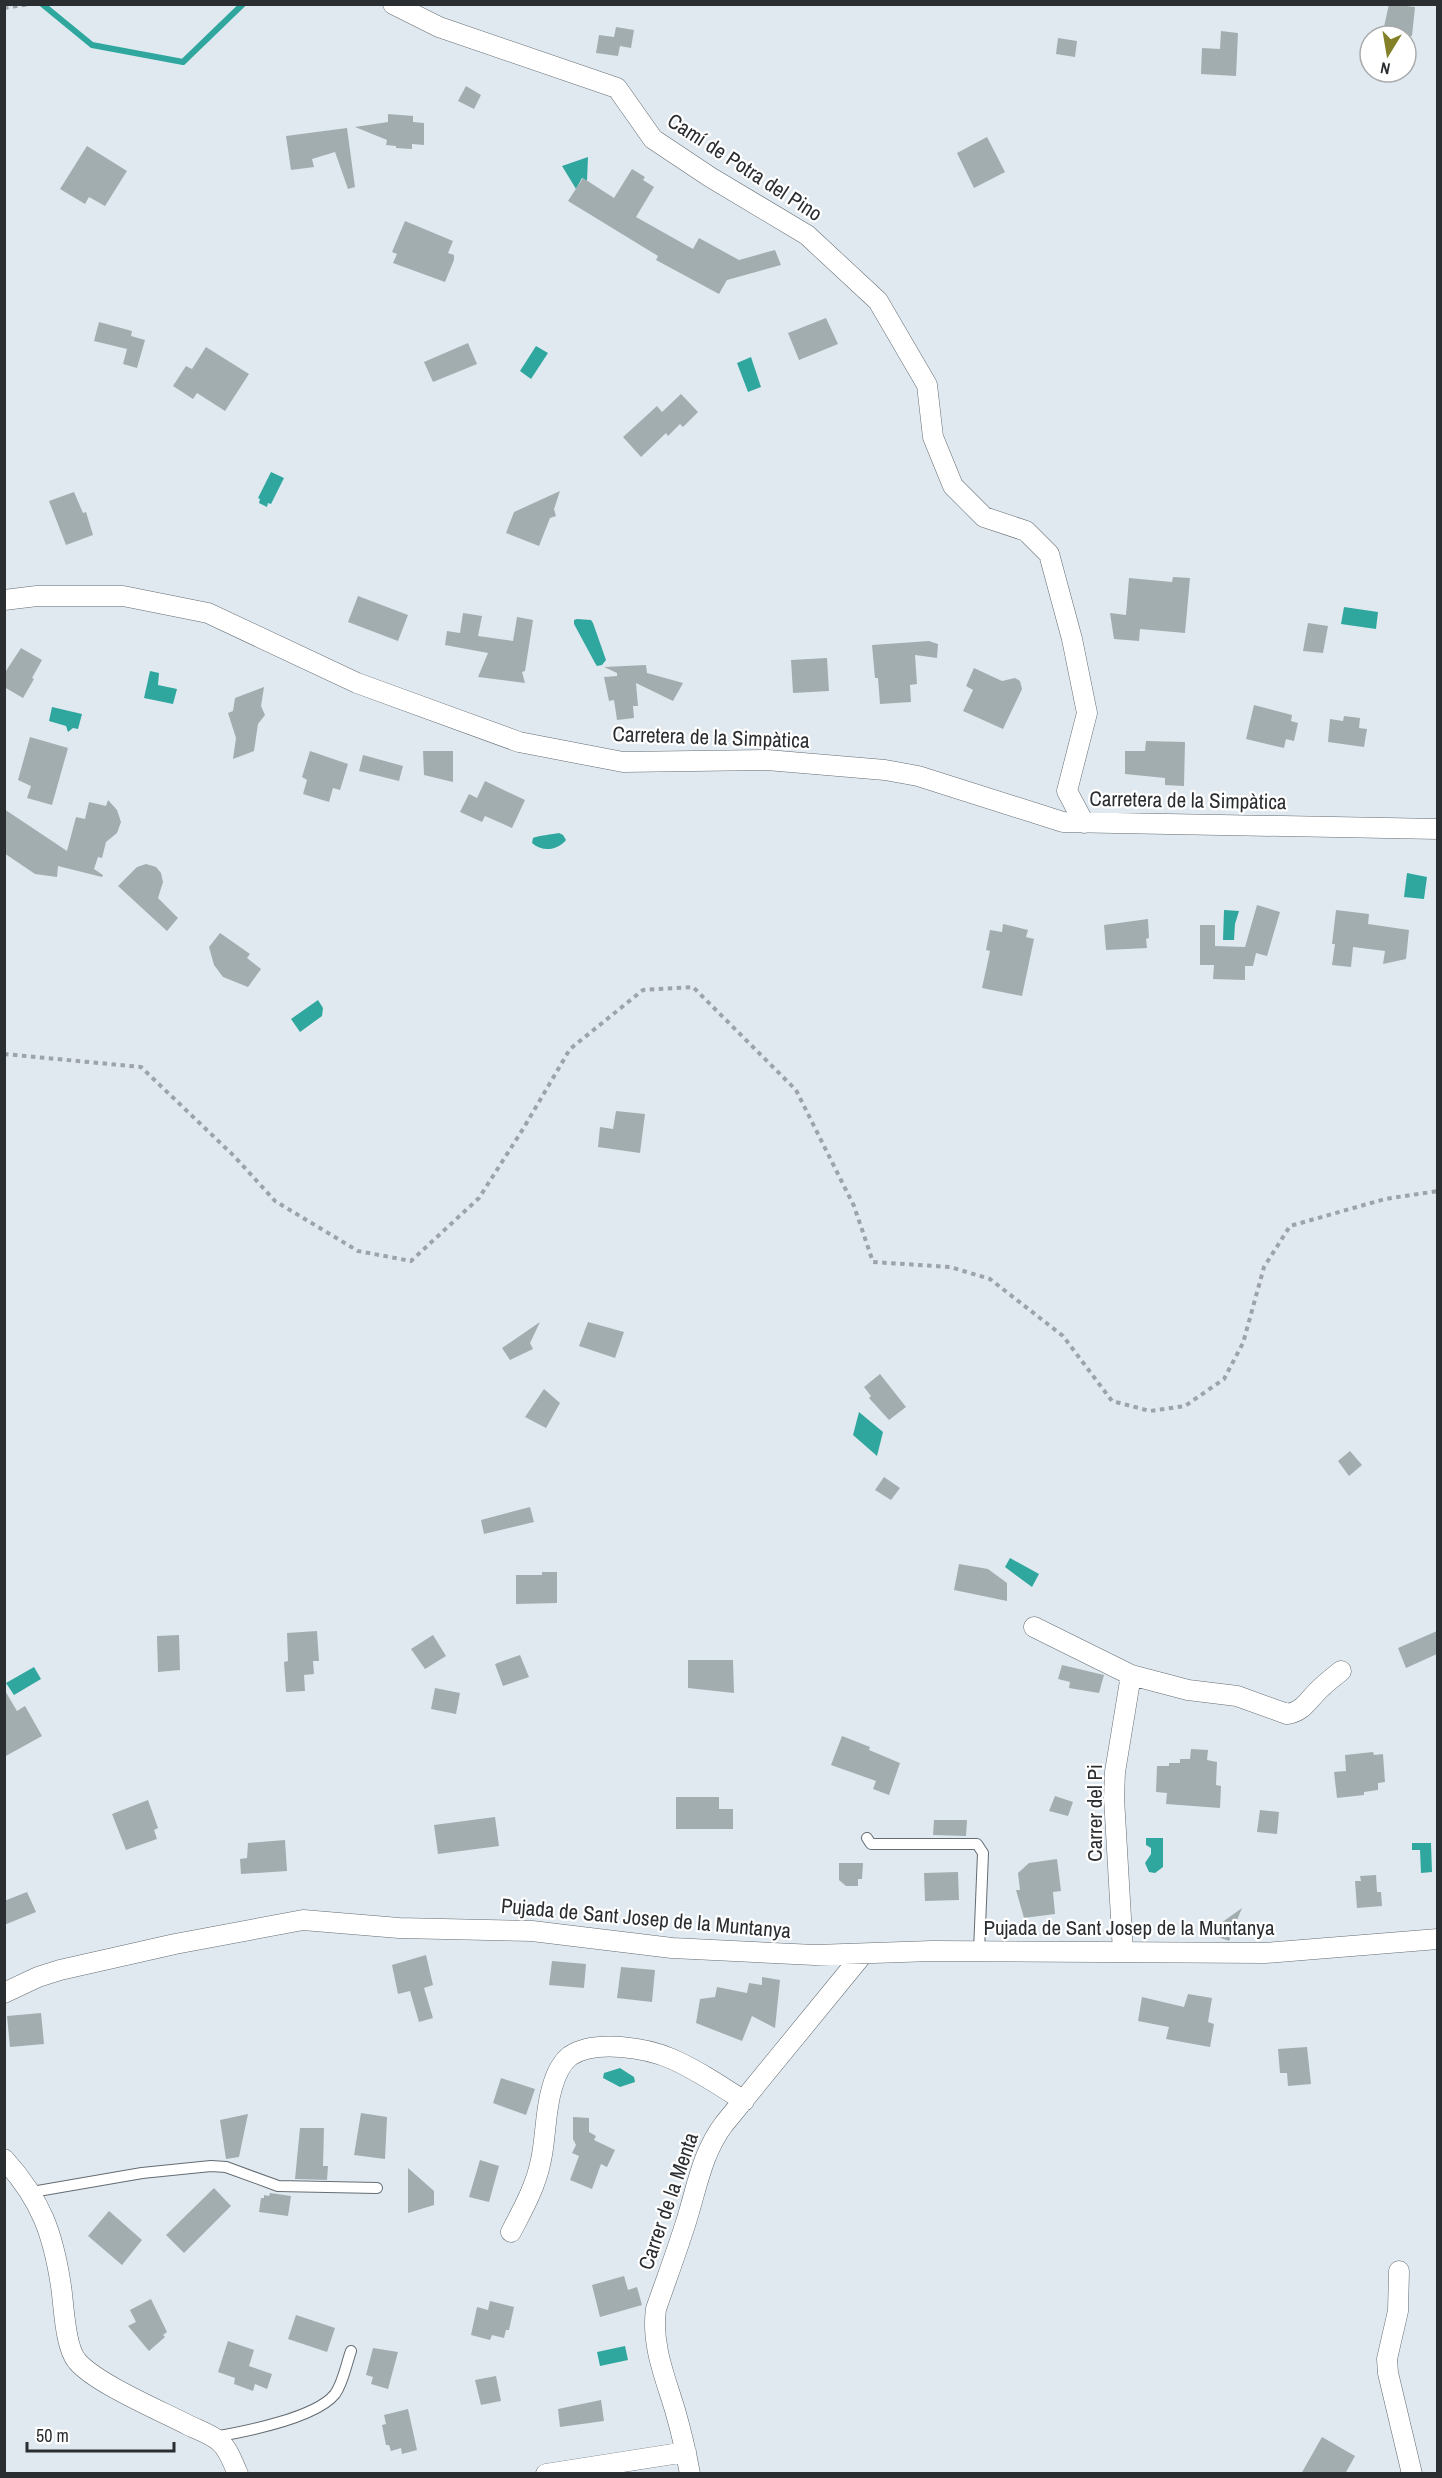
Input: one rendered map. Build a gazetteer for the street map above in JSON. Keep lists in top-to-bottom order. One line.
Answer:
{"streets":{"street":["Camí de Potra del Pino","Carretera de la Simpàtica","Carrer del Pi","Pujada de Sant Josep de la Muntanya","Carrer de la Menta"]},"crossings":[["Camí de Potra del Pino","Carretera de la Simpàtica"],["Carrer del Pi","Pujada de Sant Josep de la Muntanya"],["Pujada de Sant Josep de la Muntanya","Carrer de la Menta"]],"scale_bar":"50 m","north":"bottom"}
